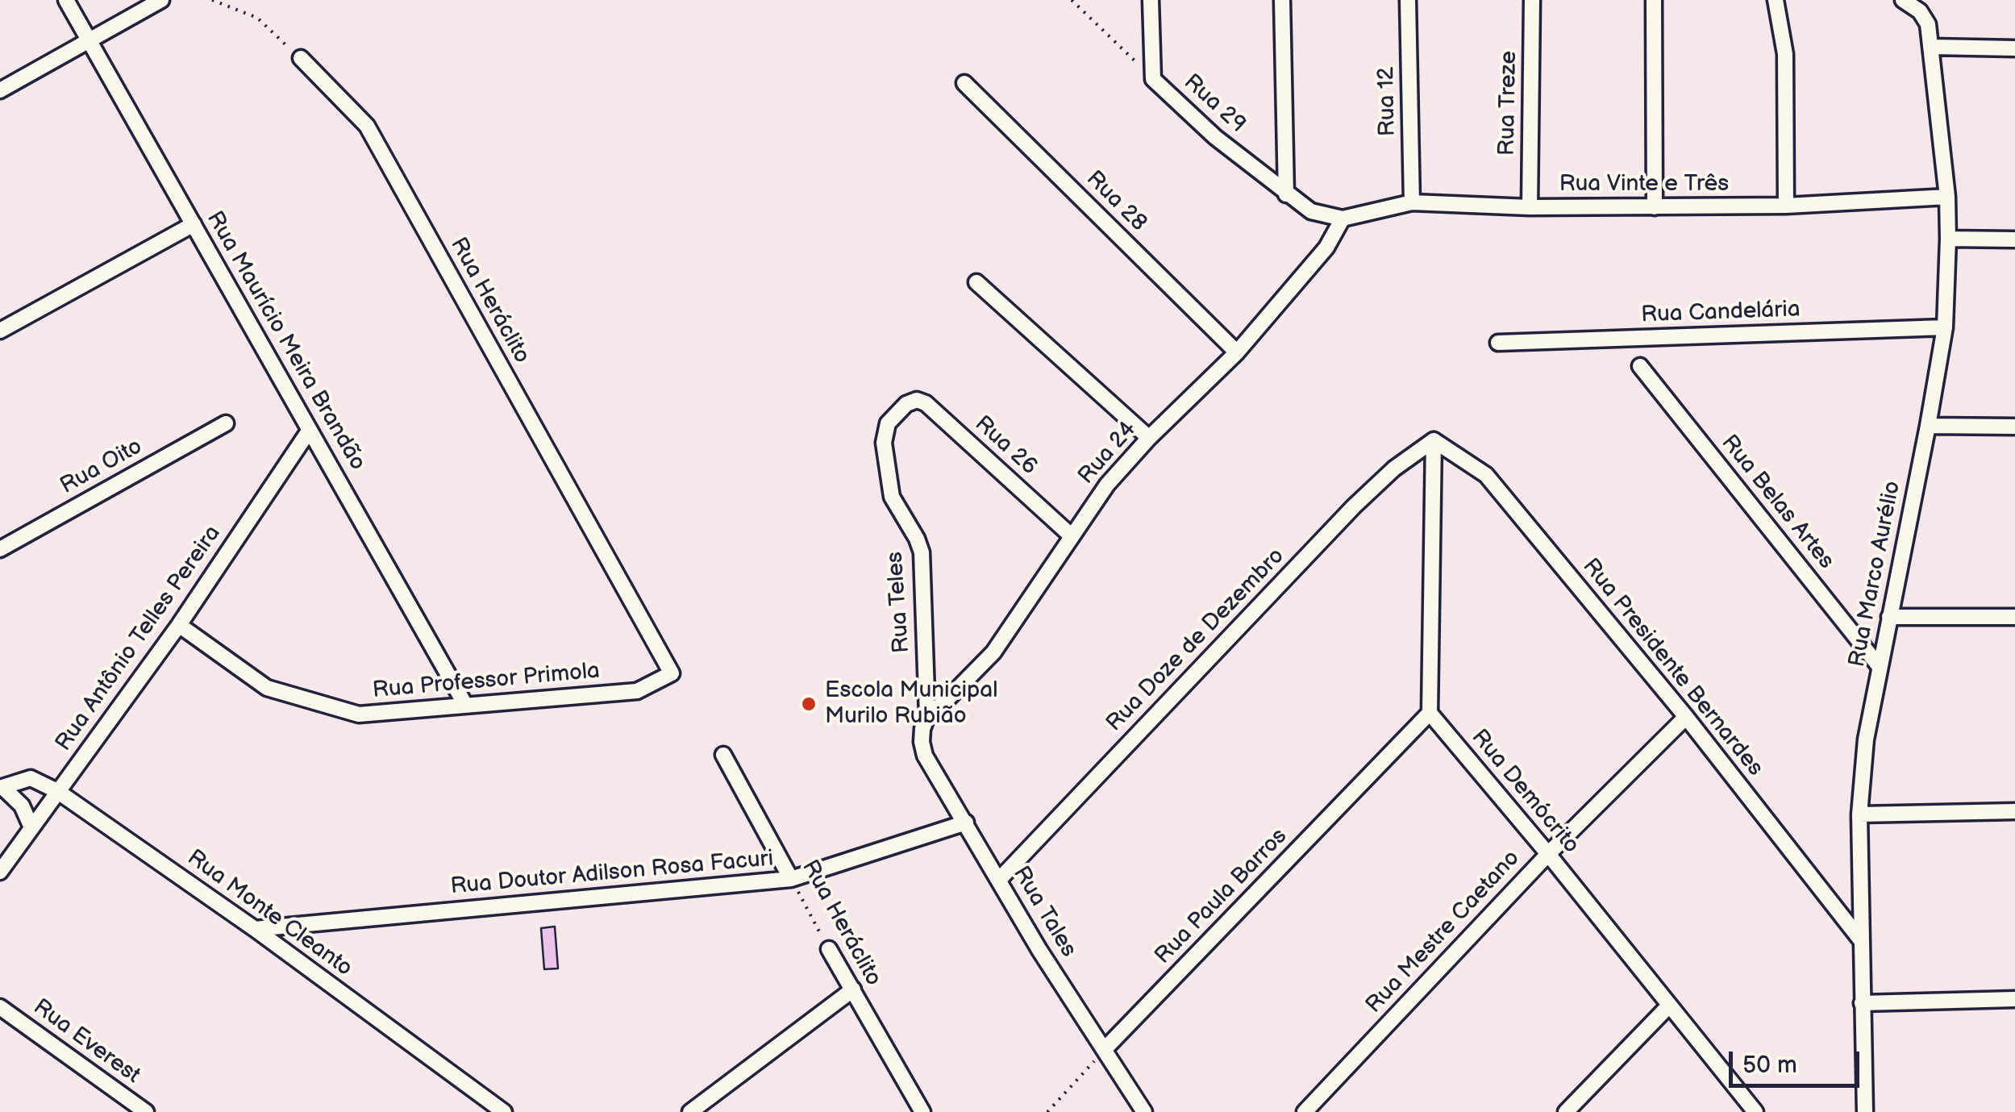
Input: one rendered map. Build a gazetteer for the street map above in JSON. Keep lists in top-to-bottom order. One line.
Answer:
{"streets":{"street":["Rua 12","Rua Treze","Rua 29","Rua Vinte e Três","Rua 28","Rua Heráclito","Rua Candelária","Rua Maurício Meira Brandão","Rua 26","Rua 24","Rua Oito","Rua Belas Artes","Rua Marco Aurélio","Rua Teles","Rua Antônio Telles Pereira","Rua Doze de Dezembro","Rua Presidente Bernardes","Rua Professor Primola","Rua Demócrito","Rua Doutor Adilson Rosa Facuri","Rua Paula Barros","Rua Tales","Rua Monte Cleanto","Rua Mestre Caetano","Rua Everest"]},"crossings":[["Rua 12","Rua Vinte e Três"],["Rua Treze","Rua Vinte e Três"],["Rua 29","Rua Vinte e Três"],["Rua 29","Rua 24"],["Rua Vinte e Três","Rua 24"],["Rua Vinte e Três","Rua Marco Aurélio"],["Rua 28","Rua 24"],["Rua Heráclito","Rua Professor Primola"],["Rua Heráclito","Rua Doutor Adilson Rosa Facuri"],["Rua Candelária","Rua Marco Aurélio"],["Rua Maurício Meira Brandão","Rua Antônio Telles Pereira"],["Rua Maurício Meira Brandão","Rua Professor Primola"],["Rua 26","Rua 24"],["Rua 26","Rua Teles"],["Rua 24","Rua Teles"],["Rua 24","Rua Tales"],["Rua Belas Artes","Rua Marco Aurélio"],["Rua Marco Aurélio","Rua Presidente Bernardes"],["Rua Teles","Rua Tales"],["Rua Antônio Telles Pereira","Rua Professor Primola"],["Rua Antônio Telles Pereira","Rua Monte Cleanto"],["Rua Doze de Dezembro","Rua Presidente Bernardes"],["Rua Doze de Dezembro","Rua Tales"],["Rua Presidente Bernardes","Rua Mestre Caetano"],["Rua Demócrito","Rua Paula Barros"],["Rua Demócrito","Rua Mestre Caetano"],["Rua Doutor Adilson Rosa Facuri","Rua Tales"],["Rua Doutor Adilson Rosa Facuri","Rua Monte Cleanto"],["Rua Paula Barros","Rua Tales"]],"places":["Escola Municipal Murilo Rubião"],"scale_bar":"50 m"}
